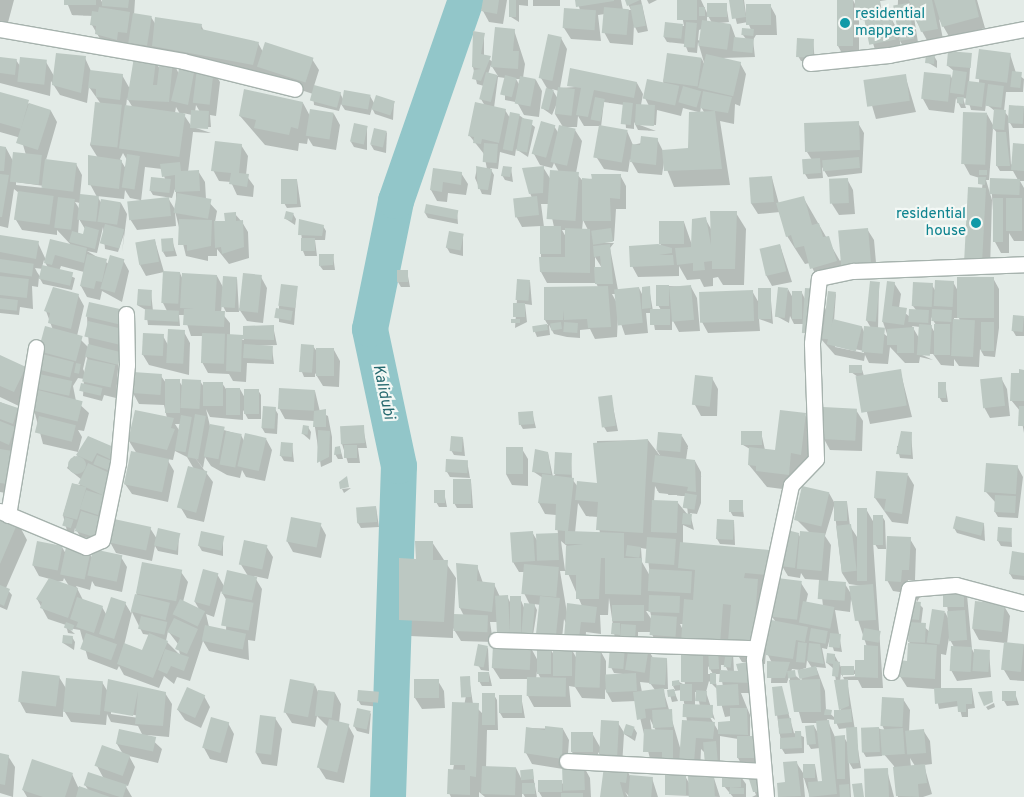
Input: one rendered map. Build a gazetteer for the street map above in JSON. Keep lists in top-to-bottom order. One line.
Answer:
{"water":["Kalidubi"],"places":["residential mappers","residential house"]}
